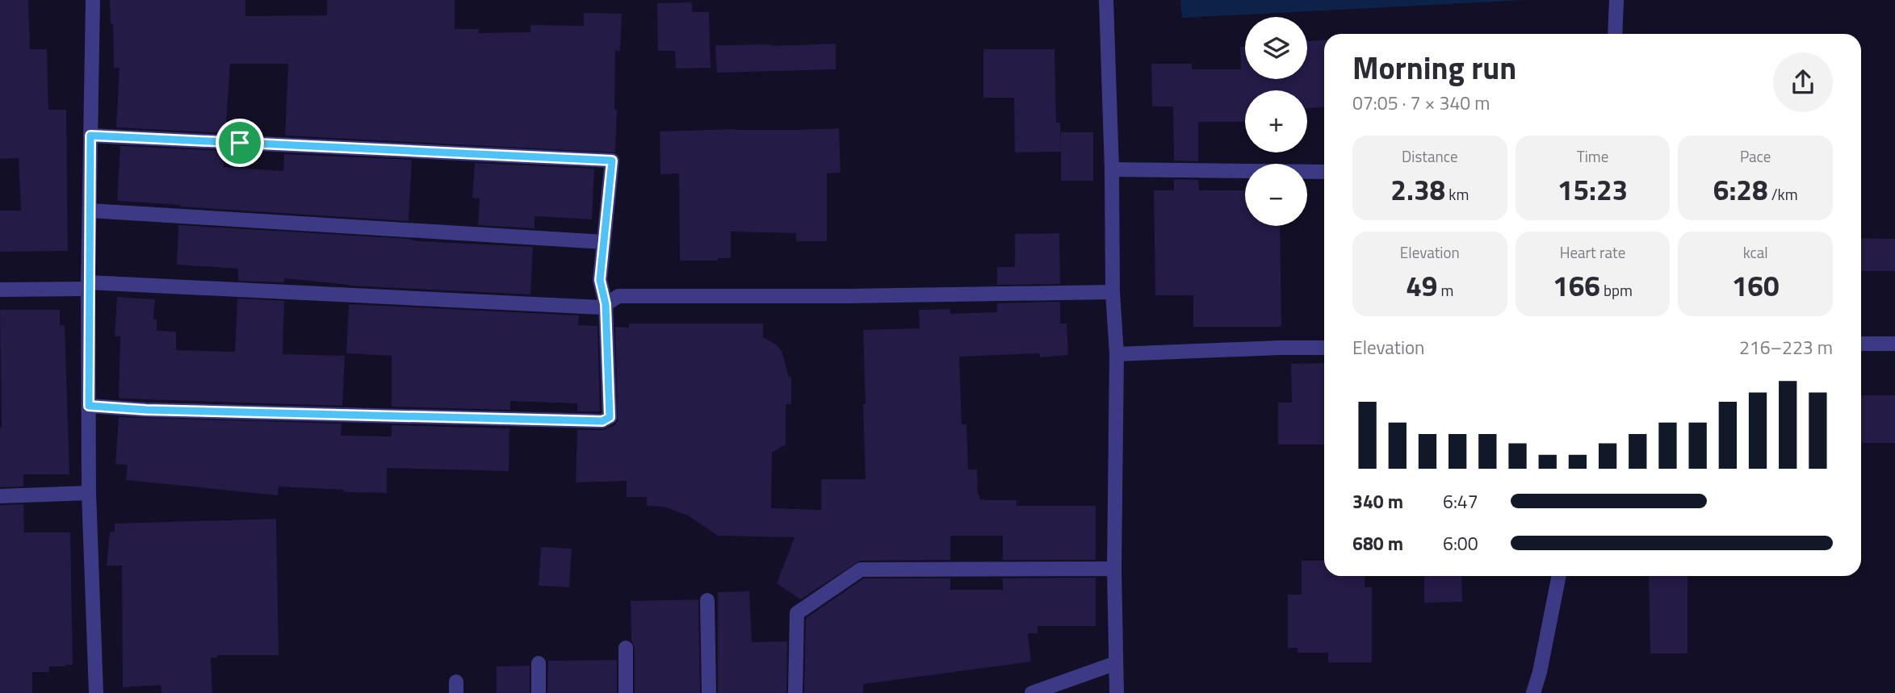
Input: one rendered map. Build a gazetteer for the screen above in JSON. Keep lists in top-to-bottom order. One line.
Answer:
{"page":{"map_buttons":["+","−"],"heading":["Morning run","07:05 · 7 × 340 m"],"stats":[["Distance","2.38 km"],["Time","15:23"],["Pace","6:28 /km"],["Elevation","49 m"],["Heart rate","166 bpm"],["kcal","160"]],"chart":["Elevation","216–223 m"],"list":[{"name":"340 m","note":"6:47"},{"name":"680 m","note":"6:00"}]}}
